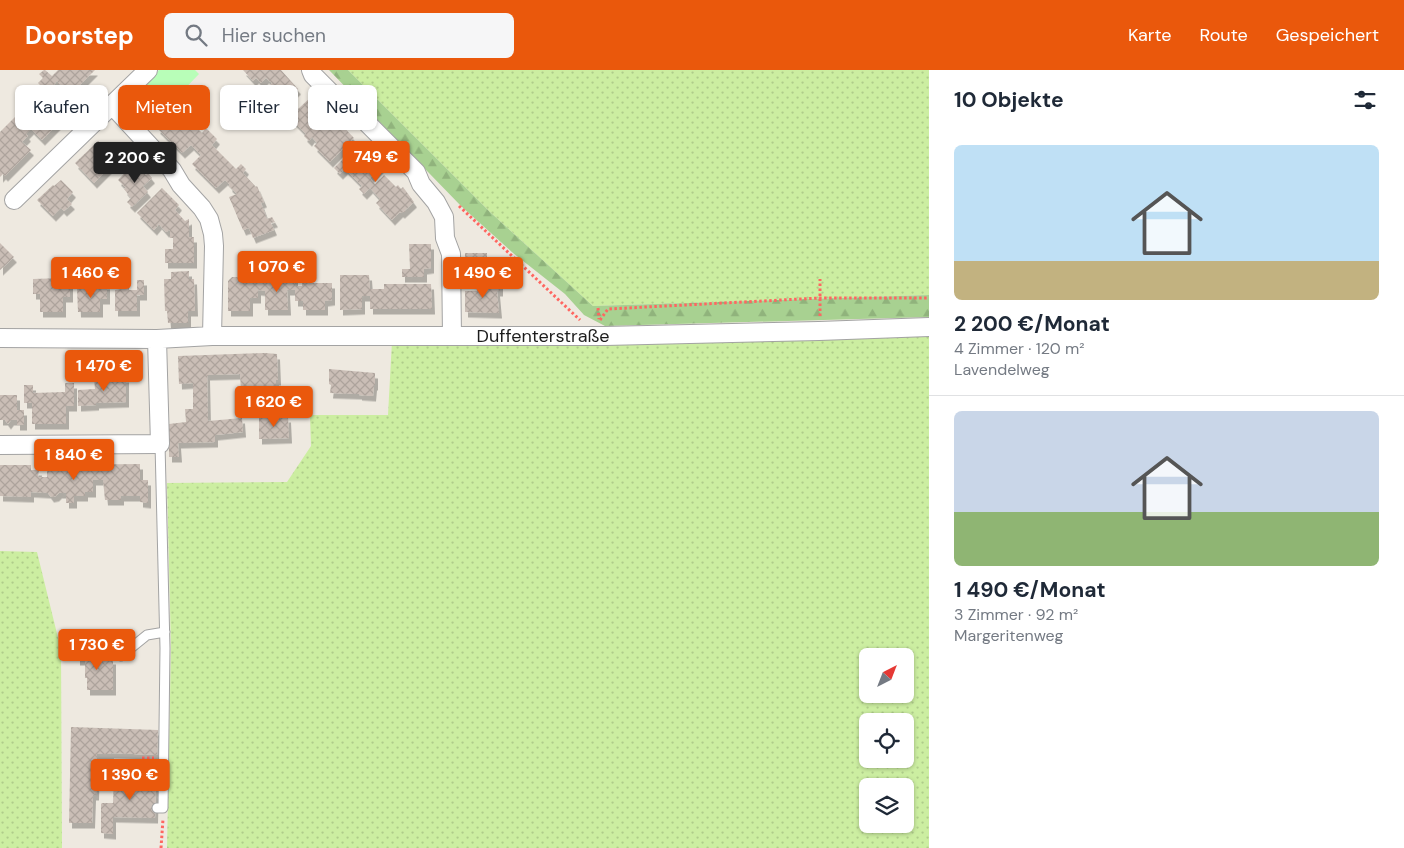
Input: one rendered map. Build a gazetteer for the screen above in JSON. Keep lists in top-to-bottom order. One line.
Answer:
{"streets":{"street":["Duffenterstraße"]},"north":"top right","page":{"header":"Doorstep","search":"Hier suchen","nav":["Karte","Route","Gespeichert"],"heading":"10 Objekte","chip":["Kaufen","Mieten","Filter","Neu"],"list":[{"name":"2 200 €/Monat","note":"4 Zimmer · 120 m² · Lavendelweg"},{"name":"1 490 €/Monat","note":"3 Zimmer · 92 m² · Margeritenweg"}],"price":["749 €","2 200 €","1 070 €","1 460 €","1 490 €","1 470 €","1 620 €","1 840 €","1 730 €","1 390 €"]}}
